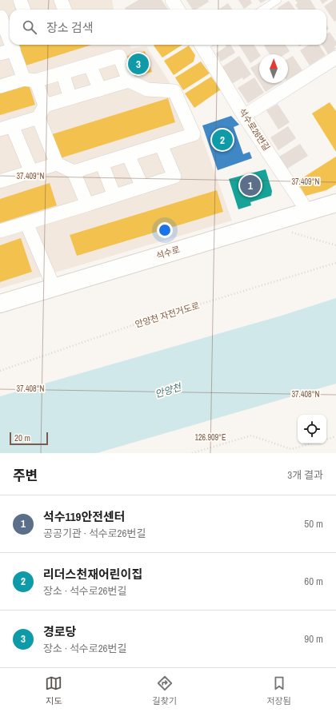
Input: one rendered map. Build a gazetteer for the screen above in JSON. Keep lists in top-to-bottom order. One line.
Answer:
{"streets":{"street":["석수로26번길","석수로"],"path":["안양천 자전거도로"]},"crossings":[["석수로26번길","석수로"]],"water":["안양천"],"scale_bar":"20 m","north":"top","page":{"search":"장소 검색","pins":["3","2","1"],"scale":"20 m","heading":["주변","3개 결과"],"list":[{"mark":"1","name":"석수119안전센터","note":"공공기관 · 석수로26번길","value":"50 m"},{"mark":"2","name":"리더스천재어린이집","note":"장소 · 석수로26번길","value":"60 m"},{"mark":"3","name":"경로당","note":"장소 · 석수로26번길","value":"90 m"}],"nav":["지도","길찾기","저장됨"]},"coordinates":["37.409°N","37.408°N","126.909°E"]}
